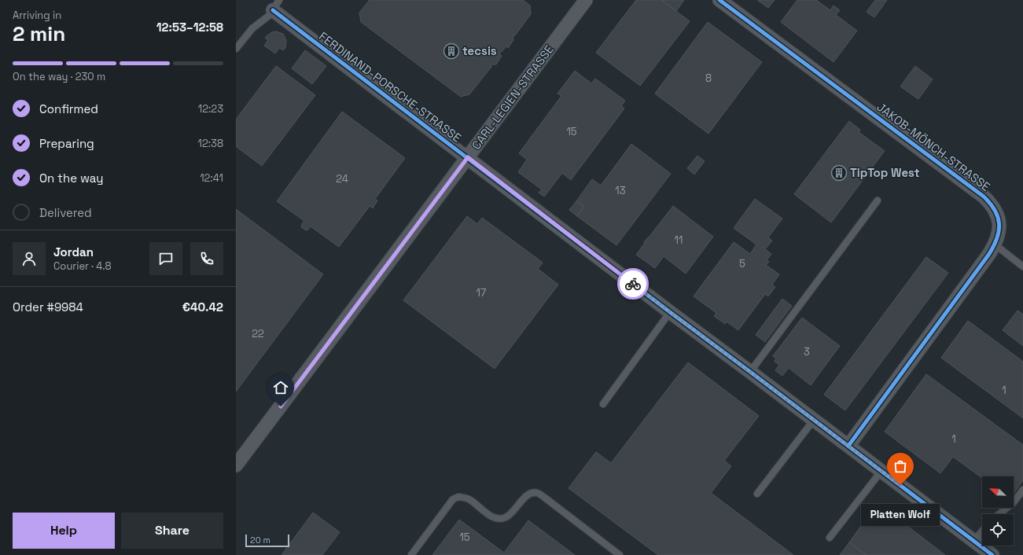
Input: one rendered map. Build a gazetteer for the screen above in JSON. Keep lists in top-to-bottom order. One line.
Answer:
{"streets":{"street":["FERDINAND-PORSCHE-STRASSE","CARL-LEGIEN-STRASSE","JAKOB-MÖNCH-STRASSE"]},"crossings":[["FERDINAND-PORSCHE-STRASSE","CARL-LEGIEN-STRASSE"],["FERDINAND-PORSCHE-STRASSE","JAKOB-MÖNCH-STRASSE"]],"places":{"building":["tecsis","TipTop West"],"other":["Platten Wolf"]},"house_numbers":["8","15","24","13","11","5","17","22","3","1","1","15"],"scale_bar":"20 m","north":"top left","page":{"heading":["2 min","Arriving in","12:53–12:58"],"panel":["Jordan","Courier · 4.8","Order #9984","€40.42"],"bar":"On the way · 230 m","list":[["Confirmed","12:23"],["Preparing","12:38"],["On the way","12:41"],"Delivered"],"bubble":"Platten Wolf","buttons":["Help","Share"],"scale":"20 m"}}
